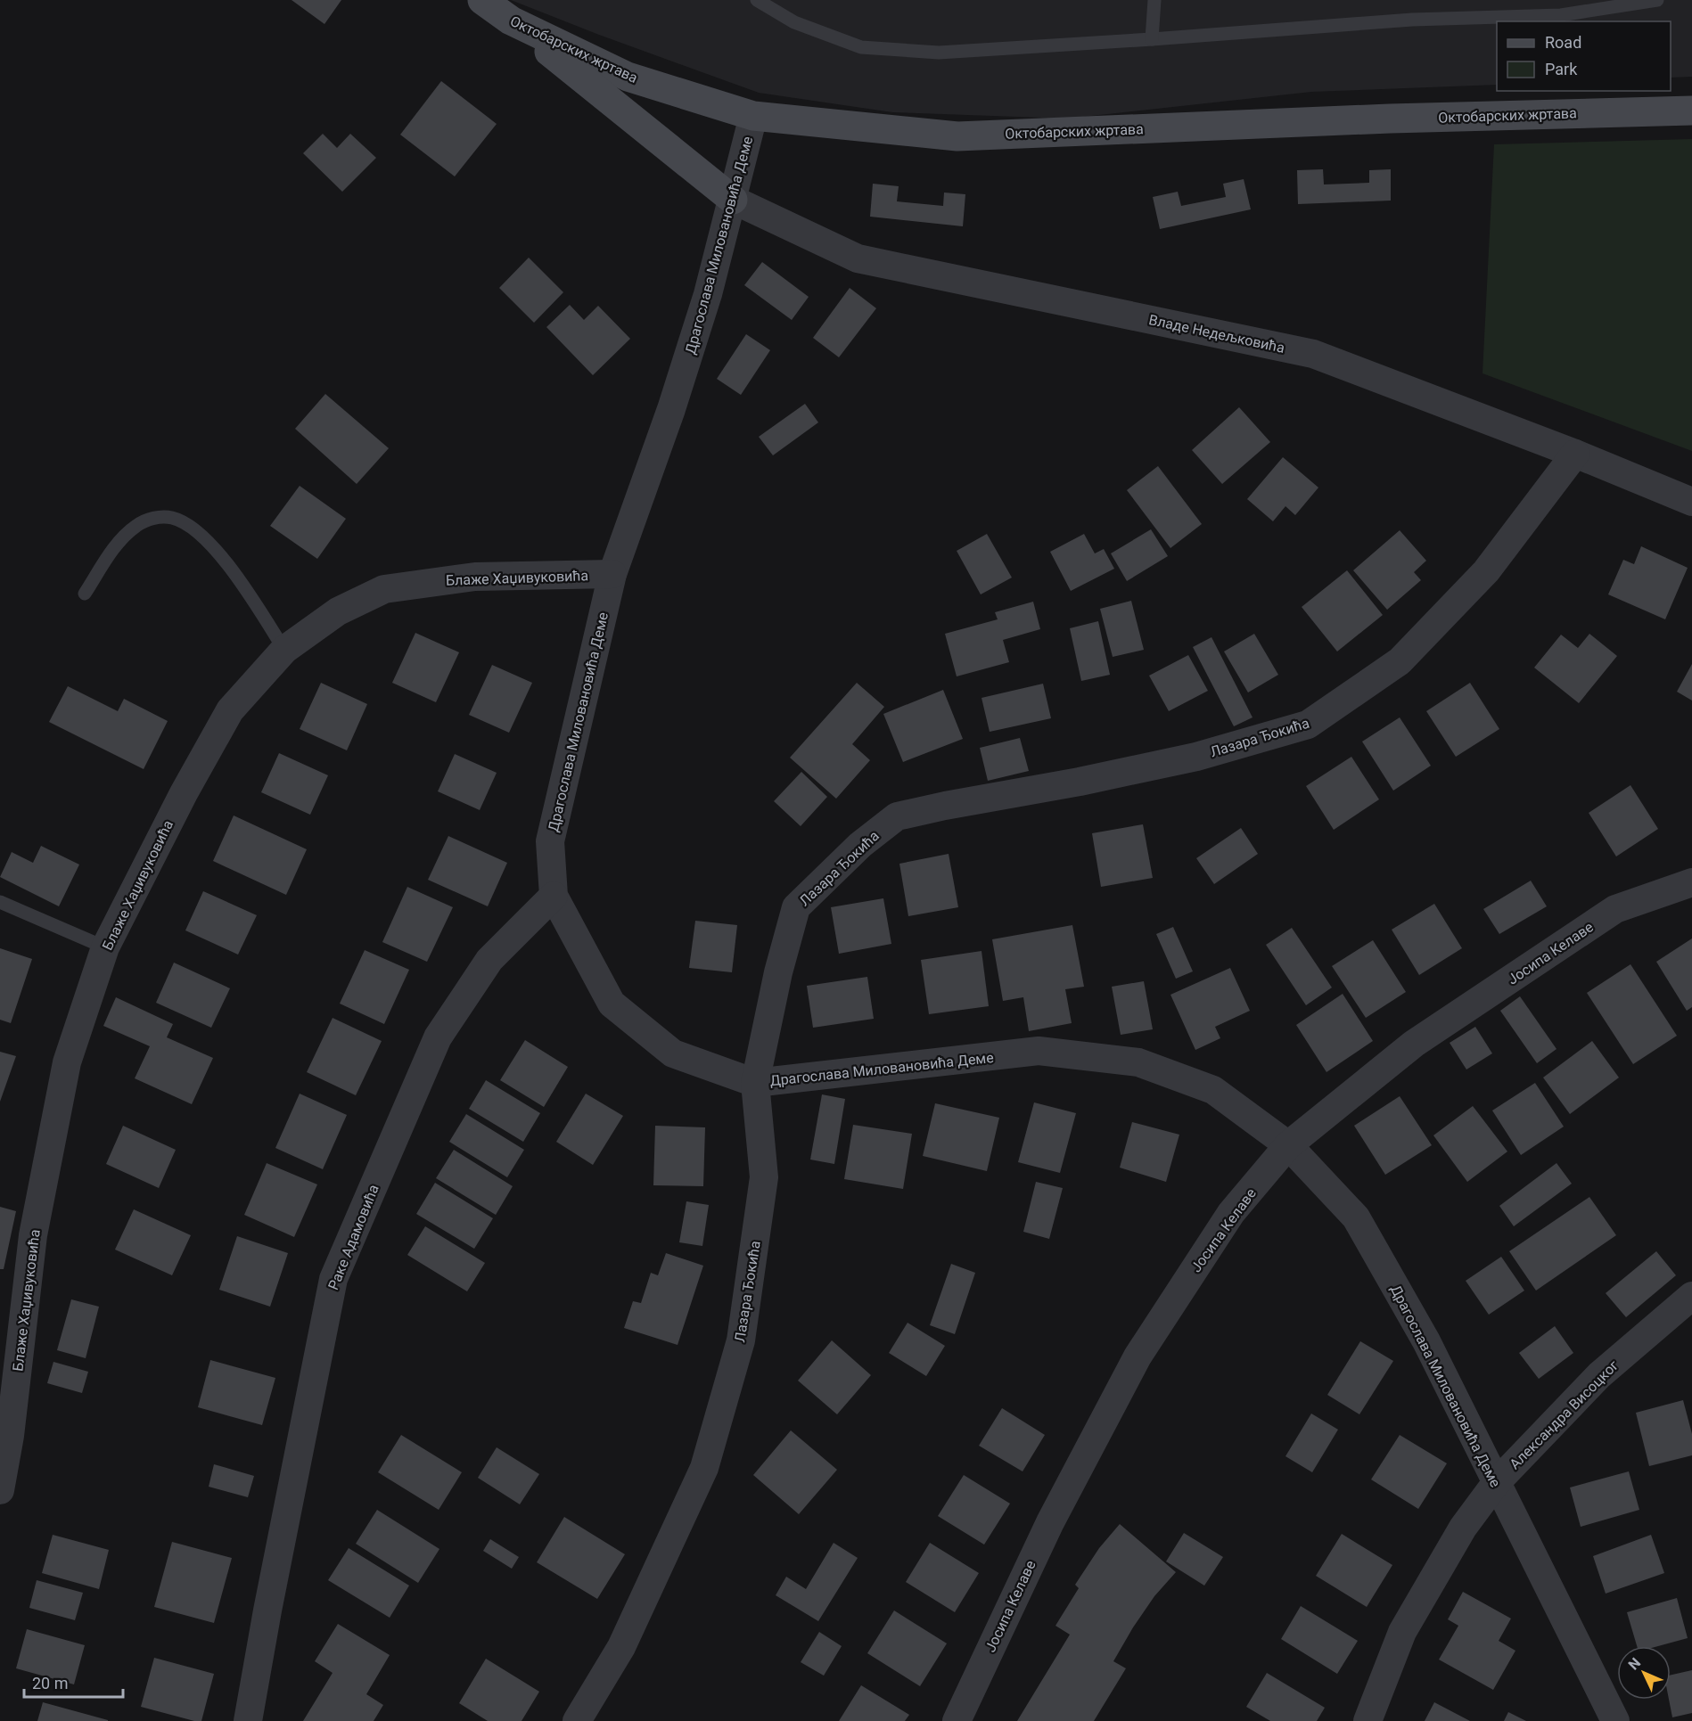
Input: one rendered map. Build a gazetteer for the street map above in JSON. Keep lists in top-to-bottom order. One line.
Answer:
{"streets":{"street":["Октобарских жртава","Драгослава Миловановића Деме","Владе Недељковића","Блаже Хаџивуковића","Лазара Ђокића","Јосипа Келаве","Раке Адамовића","Александра Висоцког"]},"crossings":[["Октобарских жртава","Драгослава Миловановића Деме"],["Драгослава Миловановића Деме","Владе Недељковића"],["Драгослава Миловановића Деме","Блаже Хаџивуковића"],["Драгослава Миловановића Деме","Лазара Ђокића"],["Драгослава Миловановића Деме","Јосипа Келаве"],["Драгослава Миловановића Деме","Раке Адамовића"],["Драгослава Миловановића Деме","Александра Висоцког"],["Владе Недељковића","Лазара Ђокића"]],"legend":["Road","Park"],"scale_bar":"20 m","north":"top left"}
